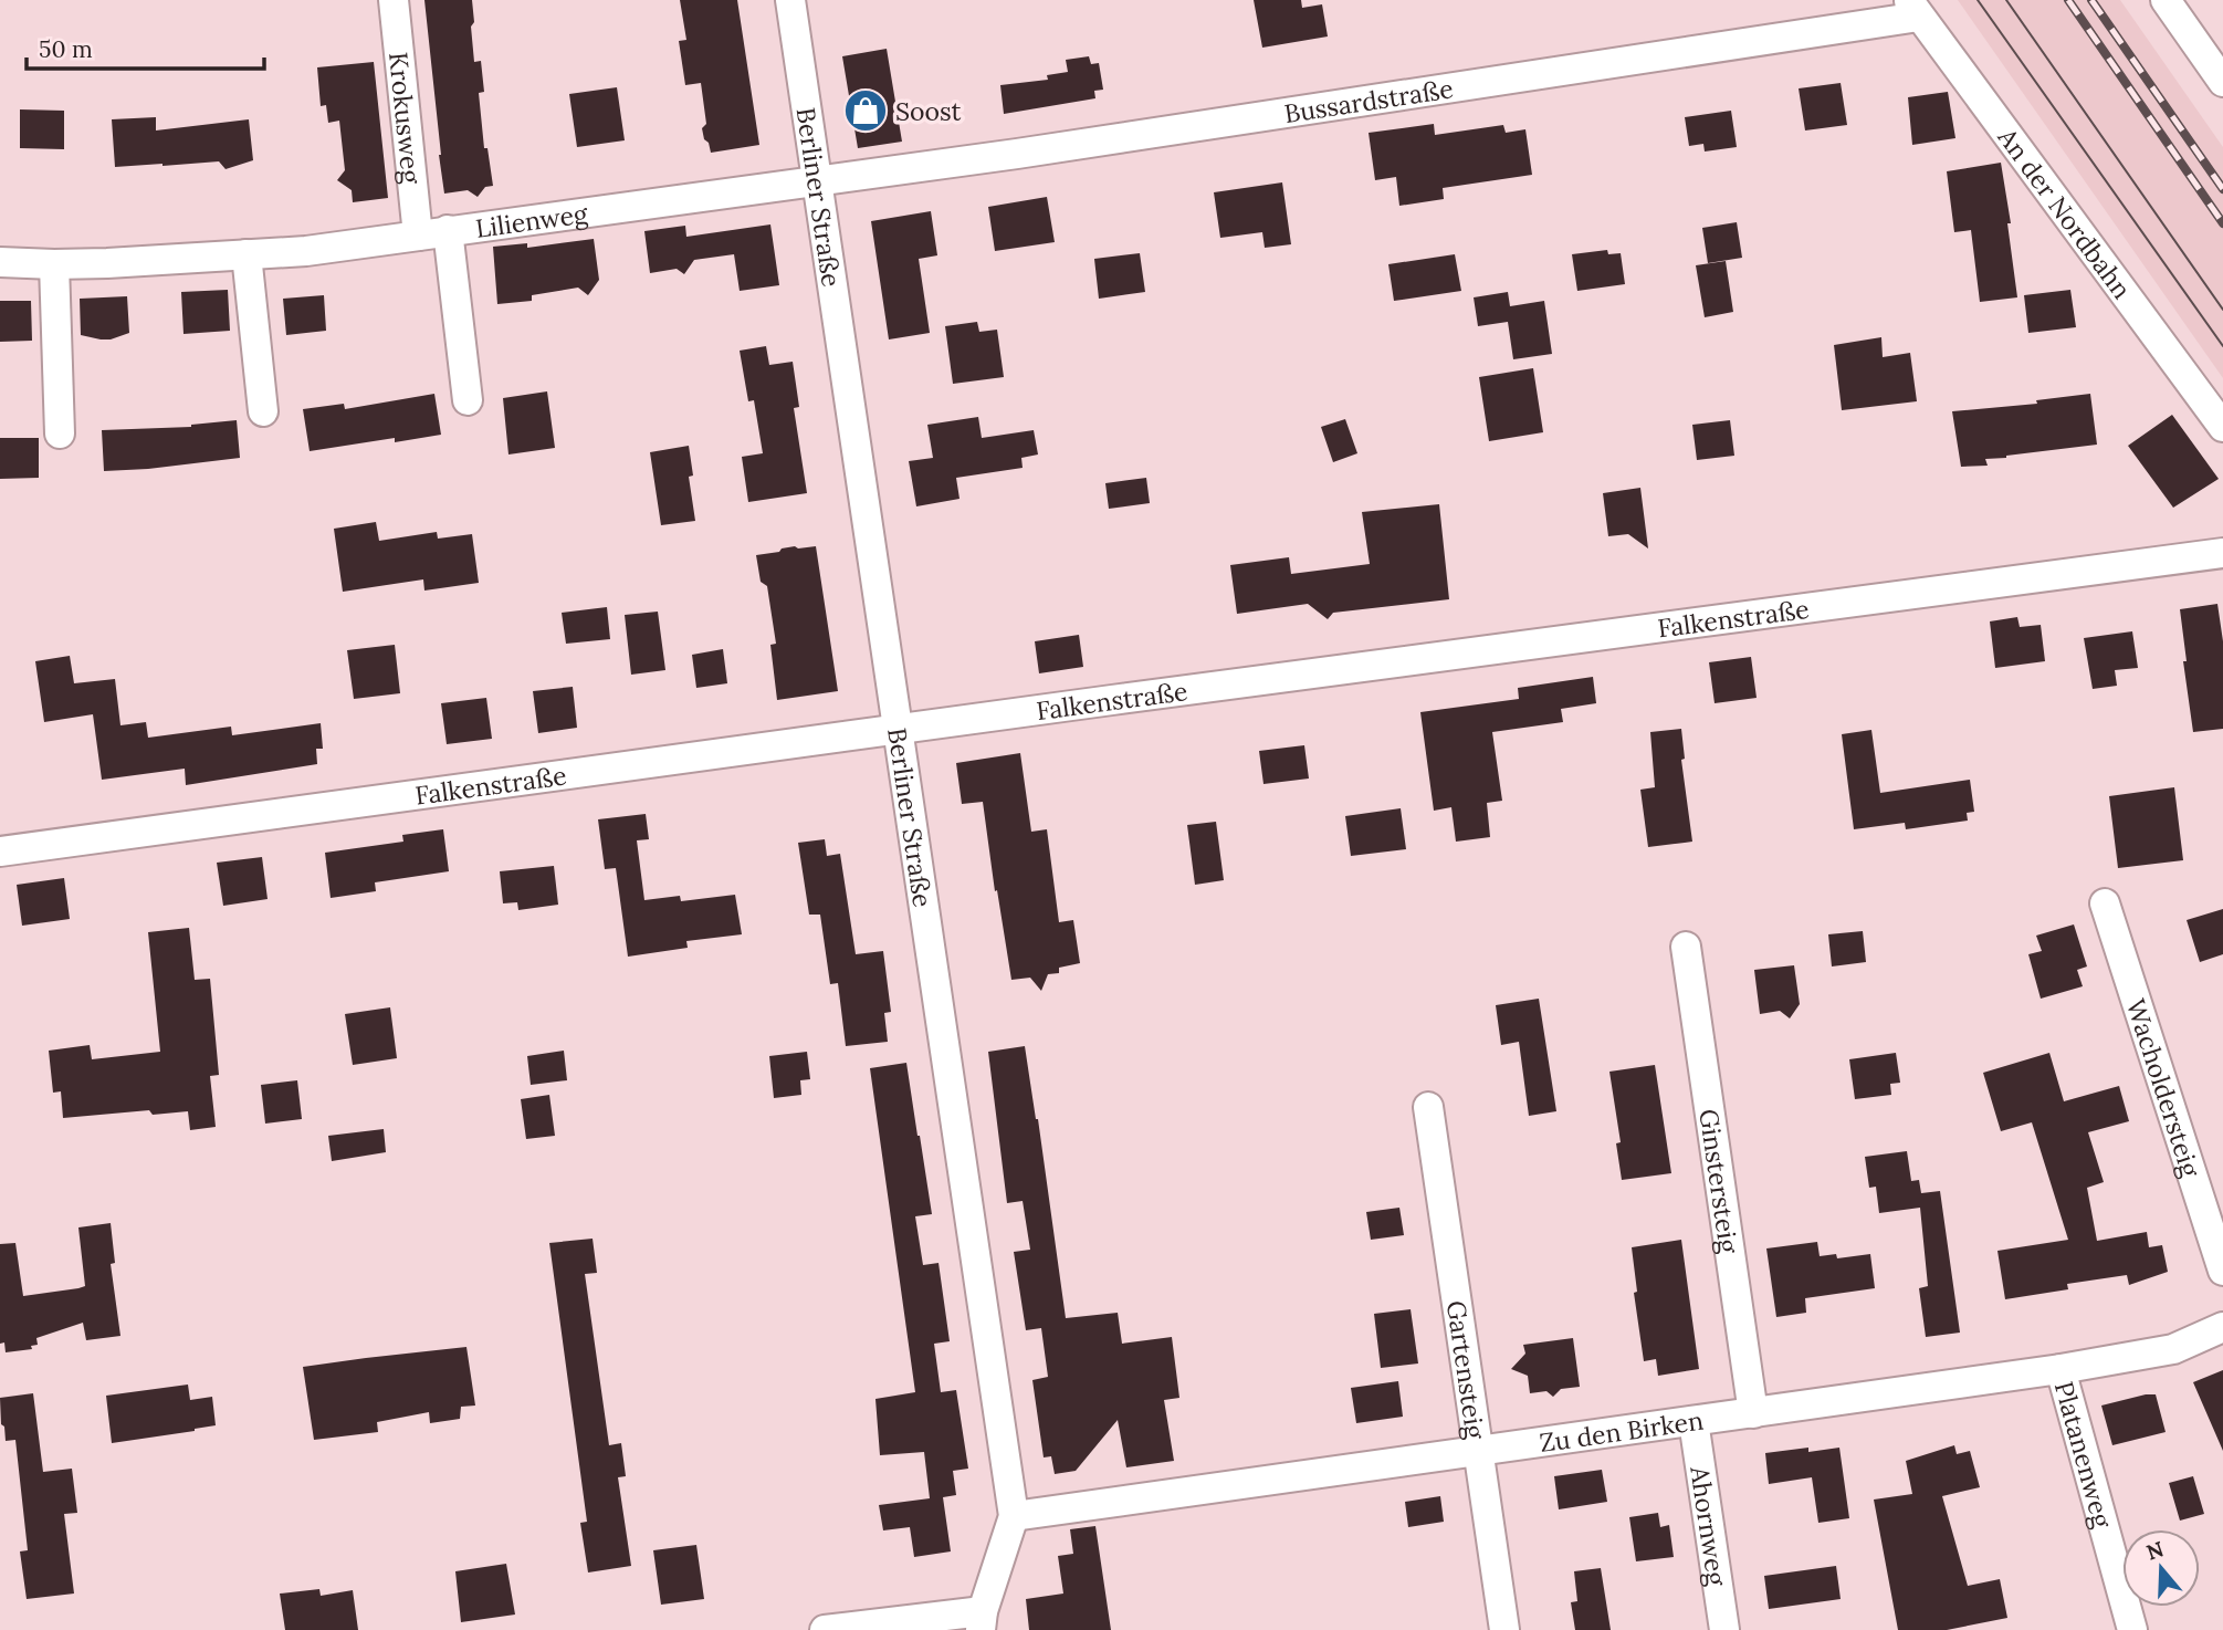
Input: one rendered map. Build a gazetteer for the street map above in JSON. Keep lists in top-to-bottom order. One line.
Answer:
{"streets":{"street":["Bussardstraße","Krokusweg","Berliner Straße","An der Nordbahn","Lilienweg","Falkenstraße","Wacholdersteig","Ginstersteig","Gartensteig","Zu den Birken","Platanenweg","Ahornweg"]},"crossings":[["Bussardstraße","Berliner Straße"],["Bussardstraße","An der Nordbahn"],["Bussardstraße","Lilienweg"],["Krokusweg","Lilienweg"],["Berliner Straße","Lilienweg"],["Berliner Straße","Falkenstraße"],["Berliner Straße","Zu den Birken"],["Ginstersteig","Zu den Birken"],["Gartensteig","Zu den Birken"],["Zu den Birken","Platanenweg"],["Zu den Birken","Ahornweg"]],"places":{"shop":["Soost"]},"scale_bar":"50 m","north":"top"}
